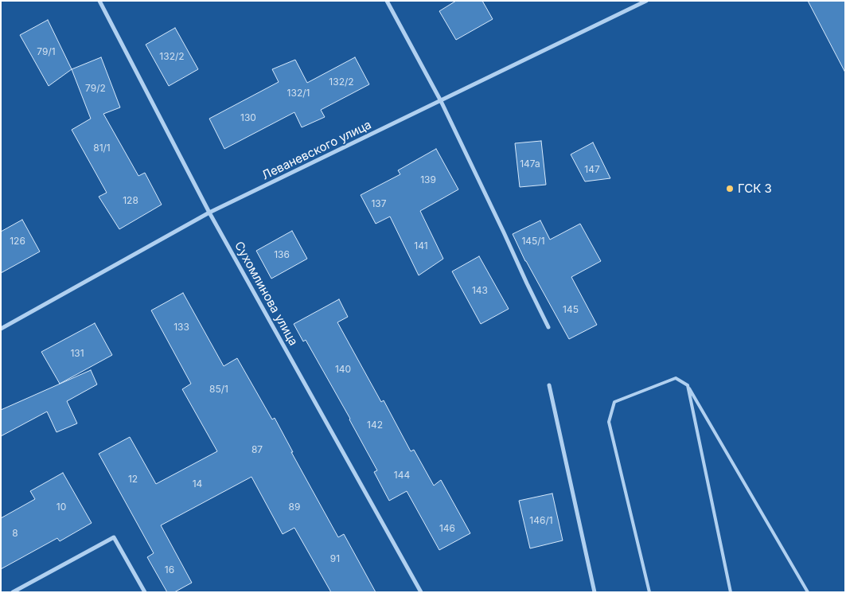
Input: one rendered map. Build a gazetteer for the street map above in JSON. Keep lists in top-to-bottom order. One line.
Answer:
{"streets":{"street":["Леваневского улица","Сухомлинова улица"]},"crossings":[["Леваневского улица","Сухомлинова улица"]],"places":["ГСК 3"],"house_numbers":["79/1","132/2","132/2","79/2","132/1","130","81/1","147а","147","139","128","137","126","145/1","141","136","143","145","133","131","140","85/1","142","87","144","12","14","10","89","146/1","146","8","91","16"]}
